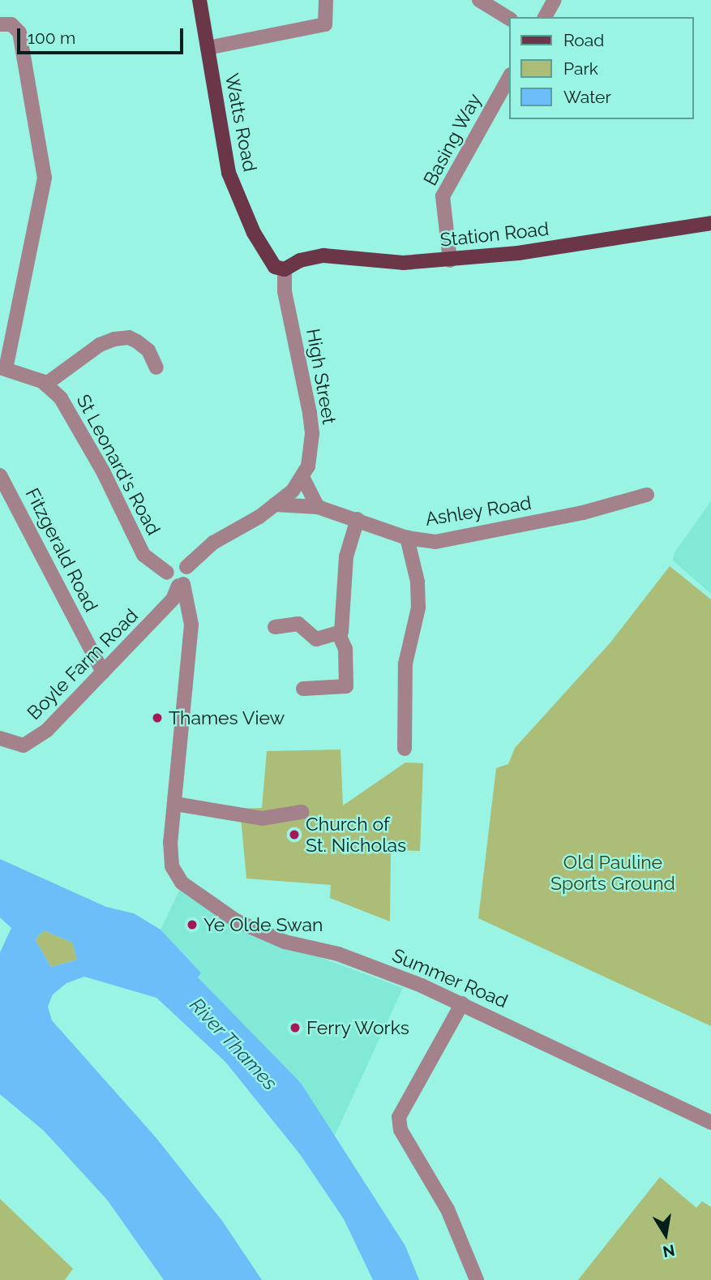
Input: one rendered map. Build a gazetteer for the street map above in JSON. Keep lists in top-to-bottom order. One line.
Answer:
{"streets":{"main road":["Watts Road","Station Road"],"street":["Basing Way","High Street","St Leonard's Road","Ashley Road","Fitzgerald Road","Boyle Farm Road","Summer Road"]},"crossings":[["Watts Road","Station Road"],["Watts Road","High Street"],["Basing Way","Station Road"],["Station Road","High Street"],["St Leonard's Road","Boyle Farm Road"],["Fitzgerald Road","Boyle Farm Road"]],"water":["River Thames"],"parks":["Old Pauline Sports Ground"],"places":["Thames View","Church of St. Nicholas","Ye Olde Swan","Ferry Works"],"legend":["Road","Park","Water"],"scale_bar":"100 m","north":"bottom"}
